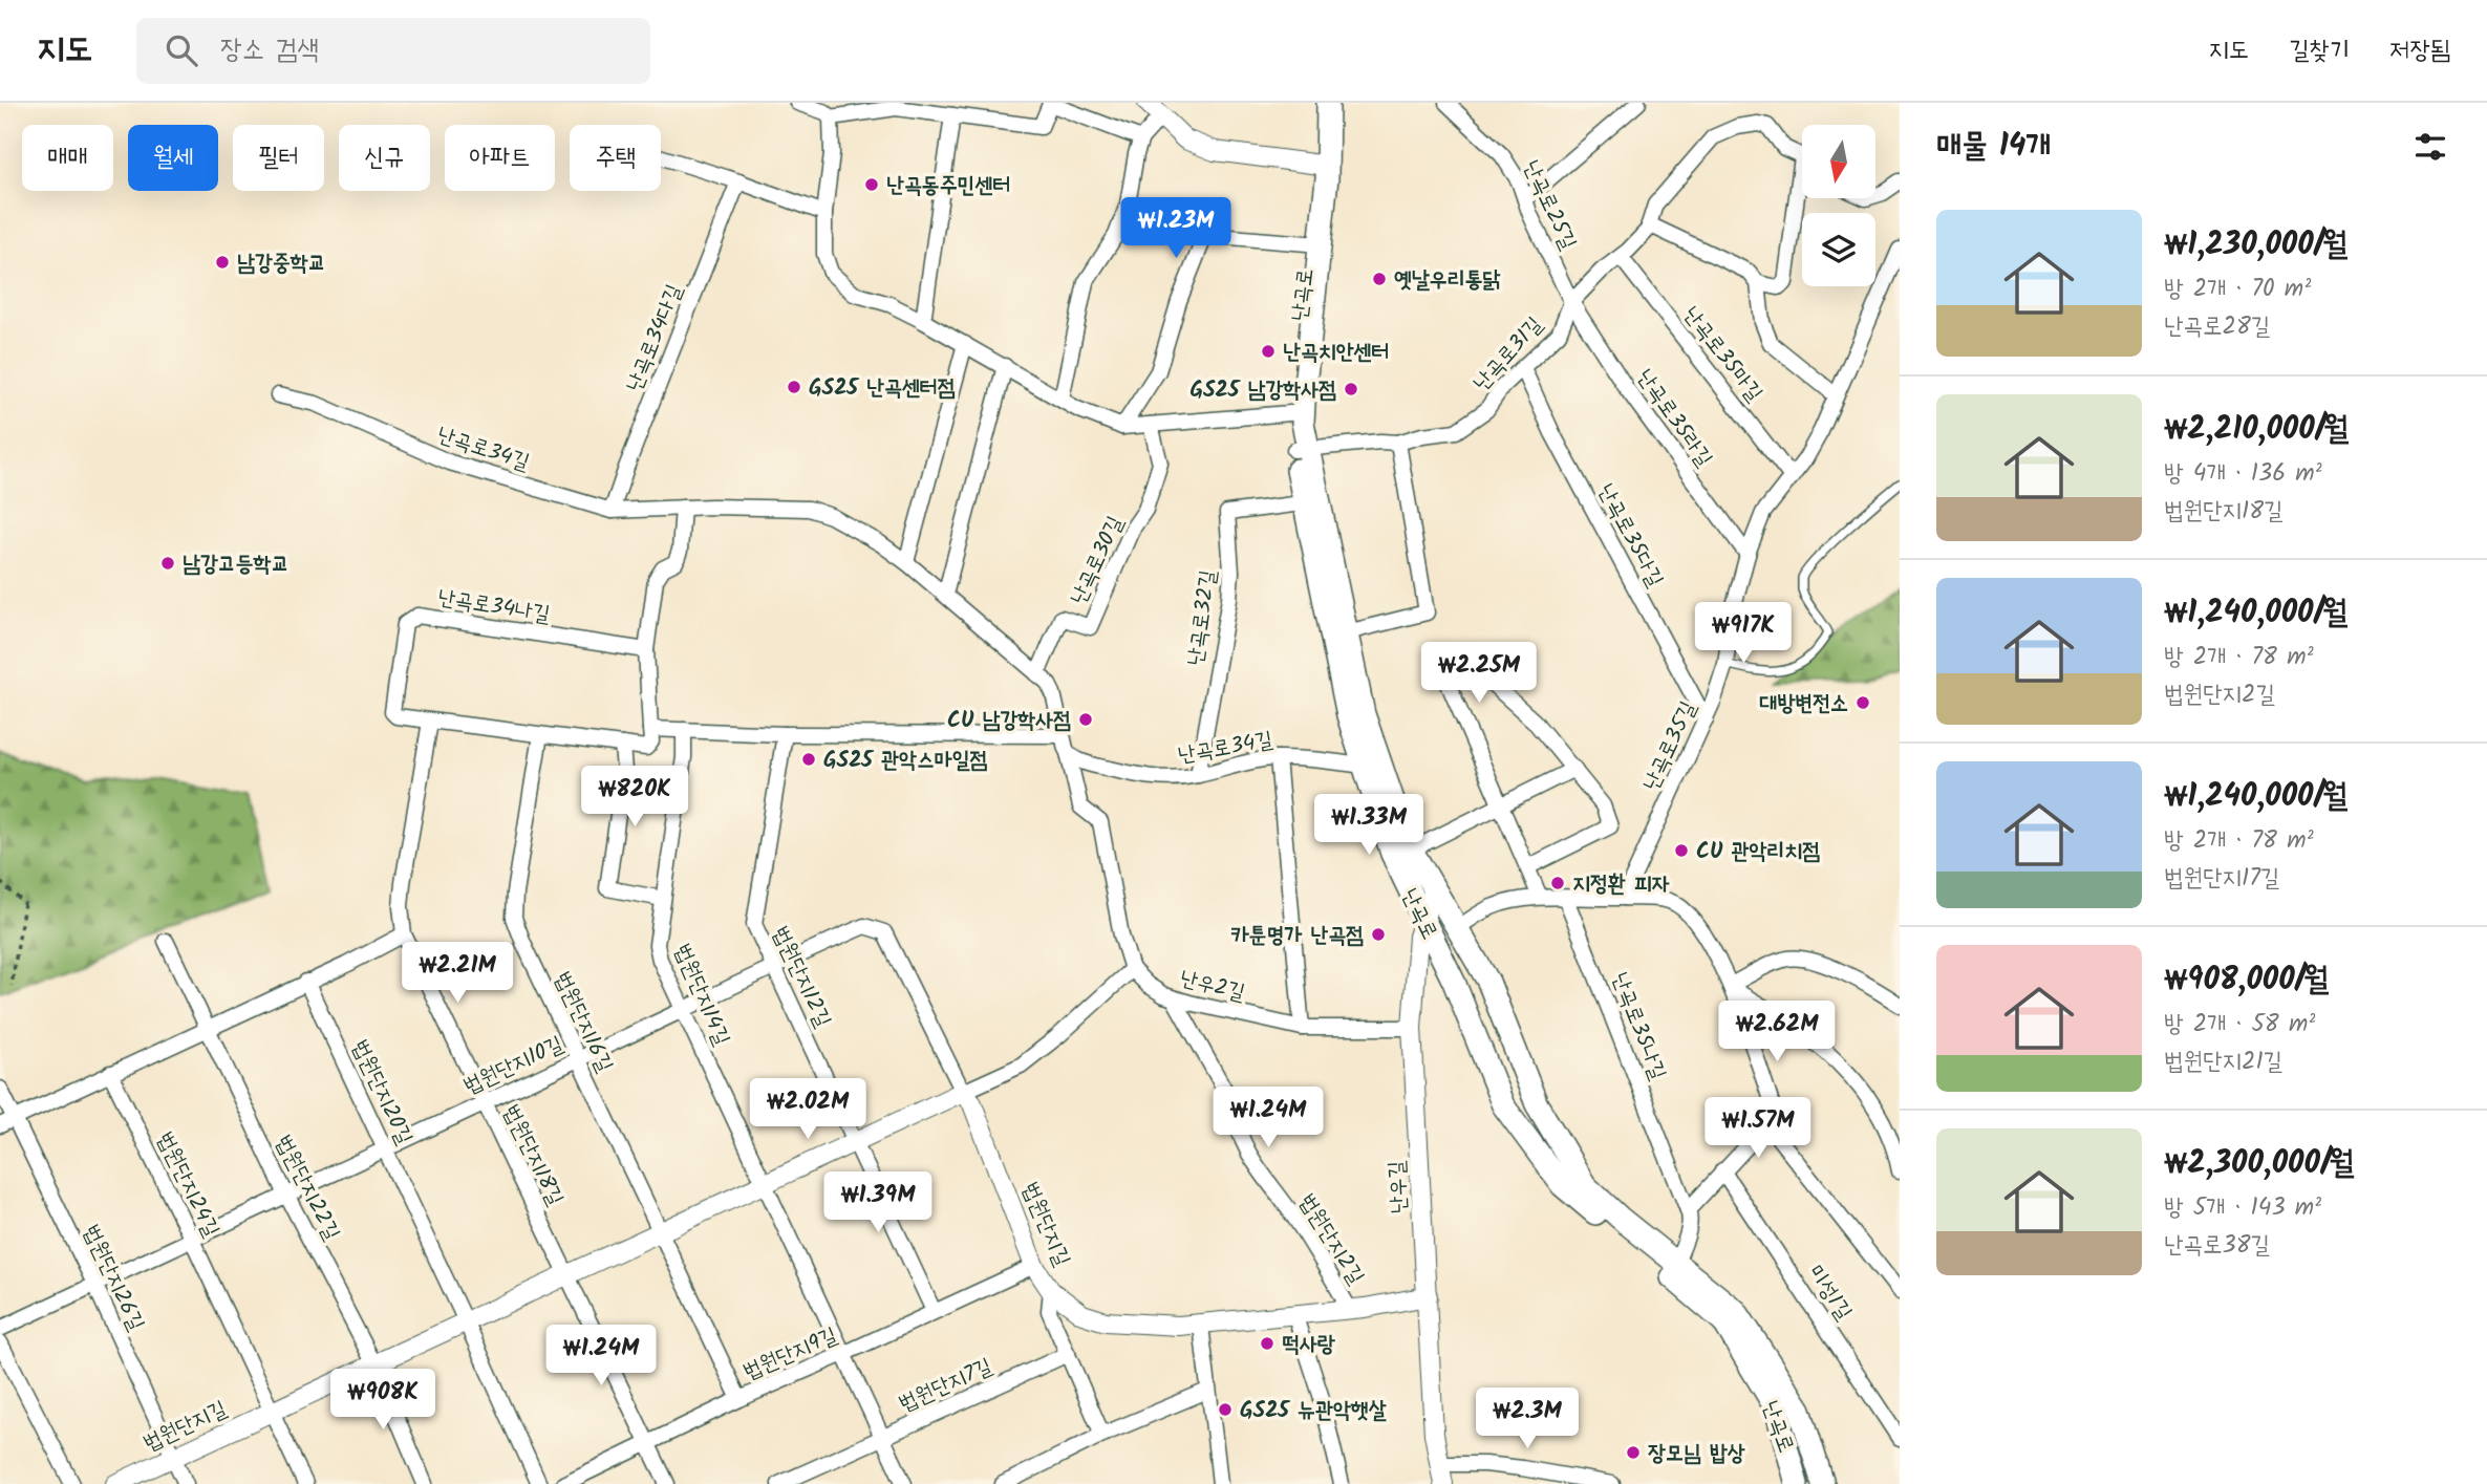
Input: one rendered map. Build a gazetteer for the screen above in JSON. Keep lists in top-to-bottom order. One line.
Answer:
{"streets":{"main road":["난곡로"],"street":["난곡로25길","난곡로34다길","난곡로31길","난곡로35마길","난곡로35라길","난곡로34길","난곡로35다길","난곡로30길","난곡로34나길","난곡로32길","난곡로35길","법원단지12길","난우2길","법원단지14길","법원단지16길","난곡로35나길","법원단지10길","법원단지20길","법원단지18길","법원단지24길","법원단지22길","난우길","법원단지길","법원단지2길","법원단지26길","미성1길","법원단지9길","법원단지7길"]},"crossings":[["난곡로25길","난곡로31길"],["난곡로25길","난곡로35라길"],["난곡로","난곡로31길"],["난곡로","난곡로34길"],["난곡로","난곡로32길"],["난곡로","난우길"],["난곡로34다길","난곡로34길"],["난곡로31길","난곡로35마길"],["난곡로31길","난곡로35라길"],["난곡로31길","난곡로35다길"],["난곡로35마길","난곡로35길"],["난곡로35라길","난곡로35길"],["난곡로34길","난곡로30길"],["난곡로34길","난곡로32길"],["난곡로35다길","난곡로35길"],["난곡로34나길","법원단지16길"],["난곡로34나길","법원단지18길"],["법원단지12길","법원단지10길"],["법원단지12길","법원단지길"],["난우2길","난우길"],["난우2길","법원단지2길"],["법원단지14길","법원단지10길"],["법원단지14길","법원단지길"],["법원단지14길","법원단지9길"],["법원단지14길","법원단지7길"],["법원단지16길","법원단지10길"],["법원단지16길","법원단지길"],["법원단지10길","법원단지20길"],["법원단지10길","법원단지18길"],["법원단지10길","법원단지24길"],["법원단지10길","법원단지22길"],["법원단지10길","법원단지길"],["법원단지10길","법원단지26길"],["법원단지20길","법원단지길"],["법원단지18길","법원단지길"],["법원단지18길","법원단지9길"],["법원단지24길","법원단지길"],["법원단지22길","법원단지길"],["난우길","법원단지길"],["법원단지길","법원단지2길"],["법원단지길","법원단지26길"],["법원단지길","법원단지9길"]],"places":["난곡동주민센터","남강중학교","옛날우리통닭","난곡치안센터","GS25 난곡센터점","GS25 남강학사점","남강고등학교","대방변전소","CU 남강학사점","GS25 관악스마일점","CU 관악리치점","지정환 피자","카툰명가 난곡점","떡사랑","GS25 뉴관악햇살","장모님 밥상"],"north":"bottom","page":{"header":"지도","search":"장소 검색","nav":["지도","길찾기","저장됨"],"heading":"매물 14개","chip":["매매","월세","필터","신규","아파트","주택"],"list":[{"name":"₩1,230,000/월","note":"방 2개 · 70 m² · 난곡로28길"},{"name":"₩2,210,000/월","note":"방 4개 · 136 m² · 법원단지18길"},{"name":"₩1,240,000/월","note":"방 2개 · 78 m² · 법원단지2길"},{"name":"₩1,240,000/월","note":"방 2개 · 78 m² · 법원단지17길"},{"name":"₩908,000/월","note":"방 2개 · 58 m² · 법원단지21길"},{"name":"₩2,300,000/월","note":"방 5개 · 143 m² · 난곡로38길"}],"price":["₩1.23M","₩917K","₩2.25M","₩820K","₩1.33M","₩2.21M","₩2.62M","₩2.02M","₩1.24M","₩1.57M","₩1.39M","₩1.24M","₩908K","₩2.3M"]}}
